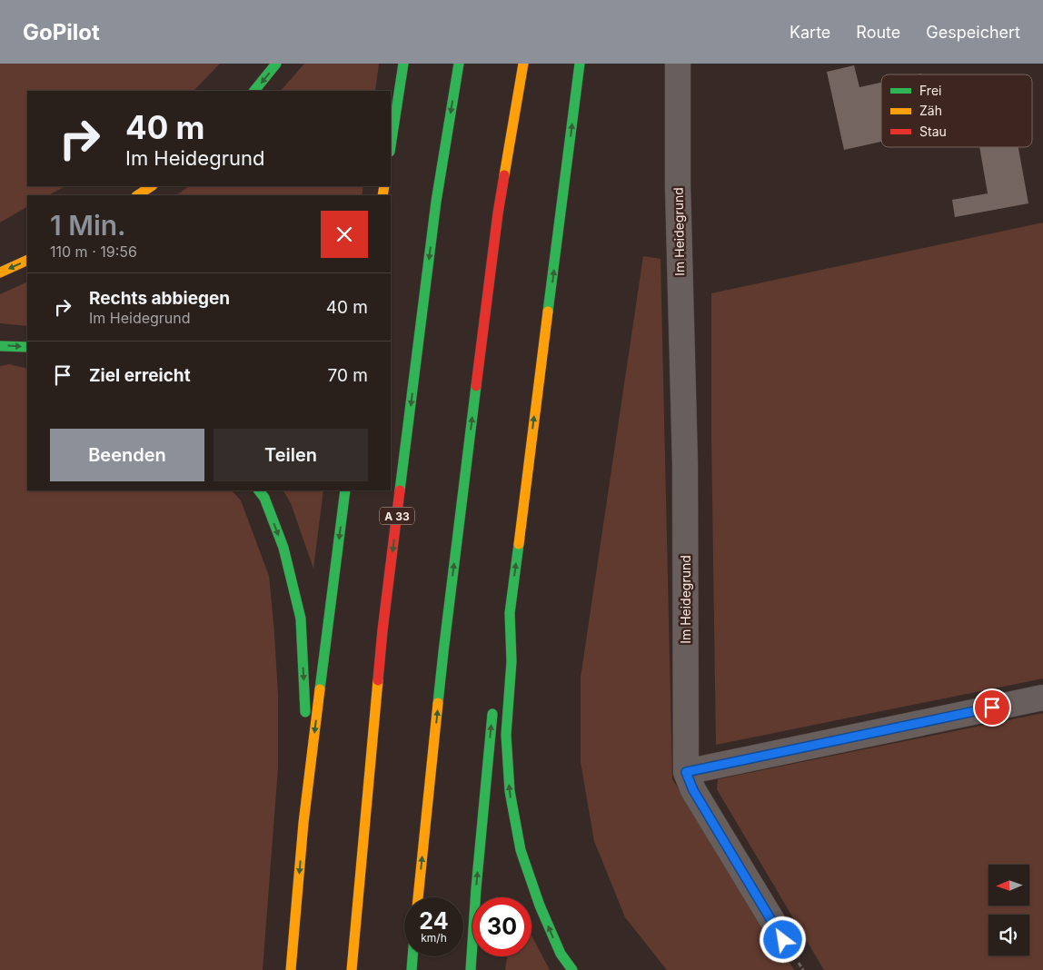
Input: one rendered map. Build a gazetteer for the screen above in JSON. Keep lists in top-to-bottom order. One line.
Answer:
{"streets":{"highway":["A 33"],"street":["Im Heidegrund"]},"legend":["Frei","Zäh","Stau"],"north":"left","page":{"header":"GoPilot","nav":["Karte","Route","Gespeichert"],"turn":["40 m","Im Heidegrund"],"heading":["1 Min.","110 m · 19:56"],"list":[{"name":"Rechts abbiegen","note":"Im Heidegrund","value":"40 m"},{"name":"Ziel erreicht","value":"70 m"}],"buttons":["Beenden","Teilen"],"speed":"24 km/h","limit":"30"}}
